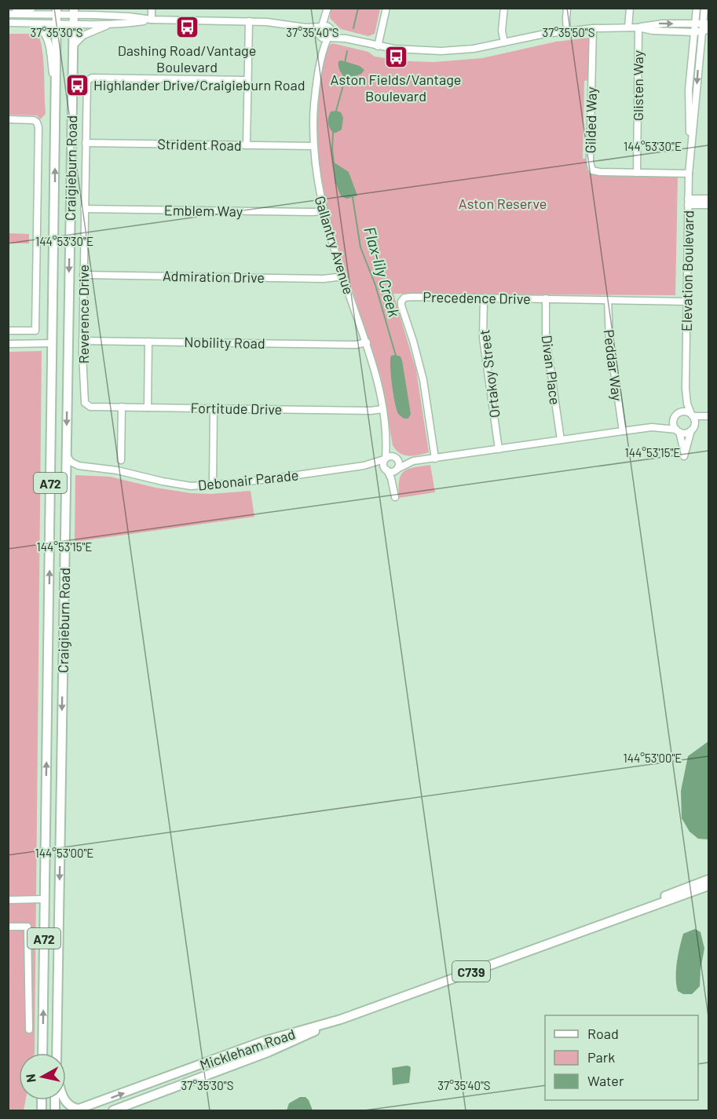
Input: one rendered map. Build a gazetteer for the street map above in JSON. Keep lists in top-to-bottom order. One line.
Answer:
{"streets":{"main road":["Craigieburn Road","A72","C739","Mickleham Road"],"street":["Glisten Way","Gilded Way","Strident Road","Emblem Way","Gallantry Avenue","Elevation Boulevard","Admiration Drive","Precedence Drive","Reverence Drive","Nobility Road","Peddar Way","Divan Place","Ortakoy Street","Fortitude Drive","Debonair Parade"]},"crossings":[["Glisten Way","Gilded Way"],["Gilded Way","Elevation Boulevard"],["Strident Road","Gallantry Avenue"],["Strident Road","Reverence Drive"],["Emblem Way","Gallantry Avenue"],["Emblem Way","Reverence Drive"],["Gallantry Avenue","Admiration Drive"],["Gallantry Avenue","Nobility Road"],["Gallantry Avenue","Fortitude Drive"],["Gallantry Avenue","Debonair Parade"],["Elevation Boulevard","Precedence Drive"],["Admiration Drive","Reverence Drive"],["Precedence Drive","Peddar Way"],["Precedence Drive","Divan Place"],["Precedence Drive","Ortakoy Street"],["Reverence Drive","Nobility Road"],["Reverence Drive","Fortitude Drive"]],"water":["Flax-lily Creek"],"parks":["Aston Reserve"],"places":{"bus stop":["Dashing Road/Vantage Boulevard","Aston Fields/Vantage Boulevard","Highlander Drive/Craigieburn Road"]},"legend":["Road","Park","Water"],"north":"left","coordinates":["37°35'30\"S","37°35'40\"S","37°35'50\"S","144°53'30\"E","144°53'15\"E","144°53'00\"E"]}
